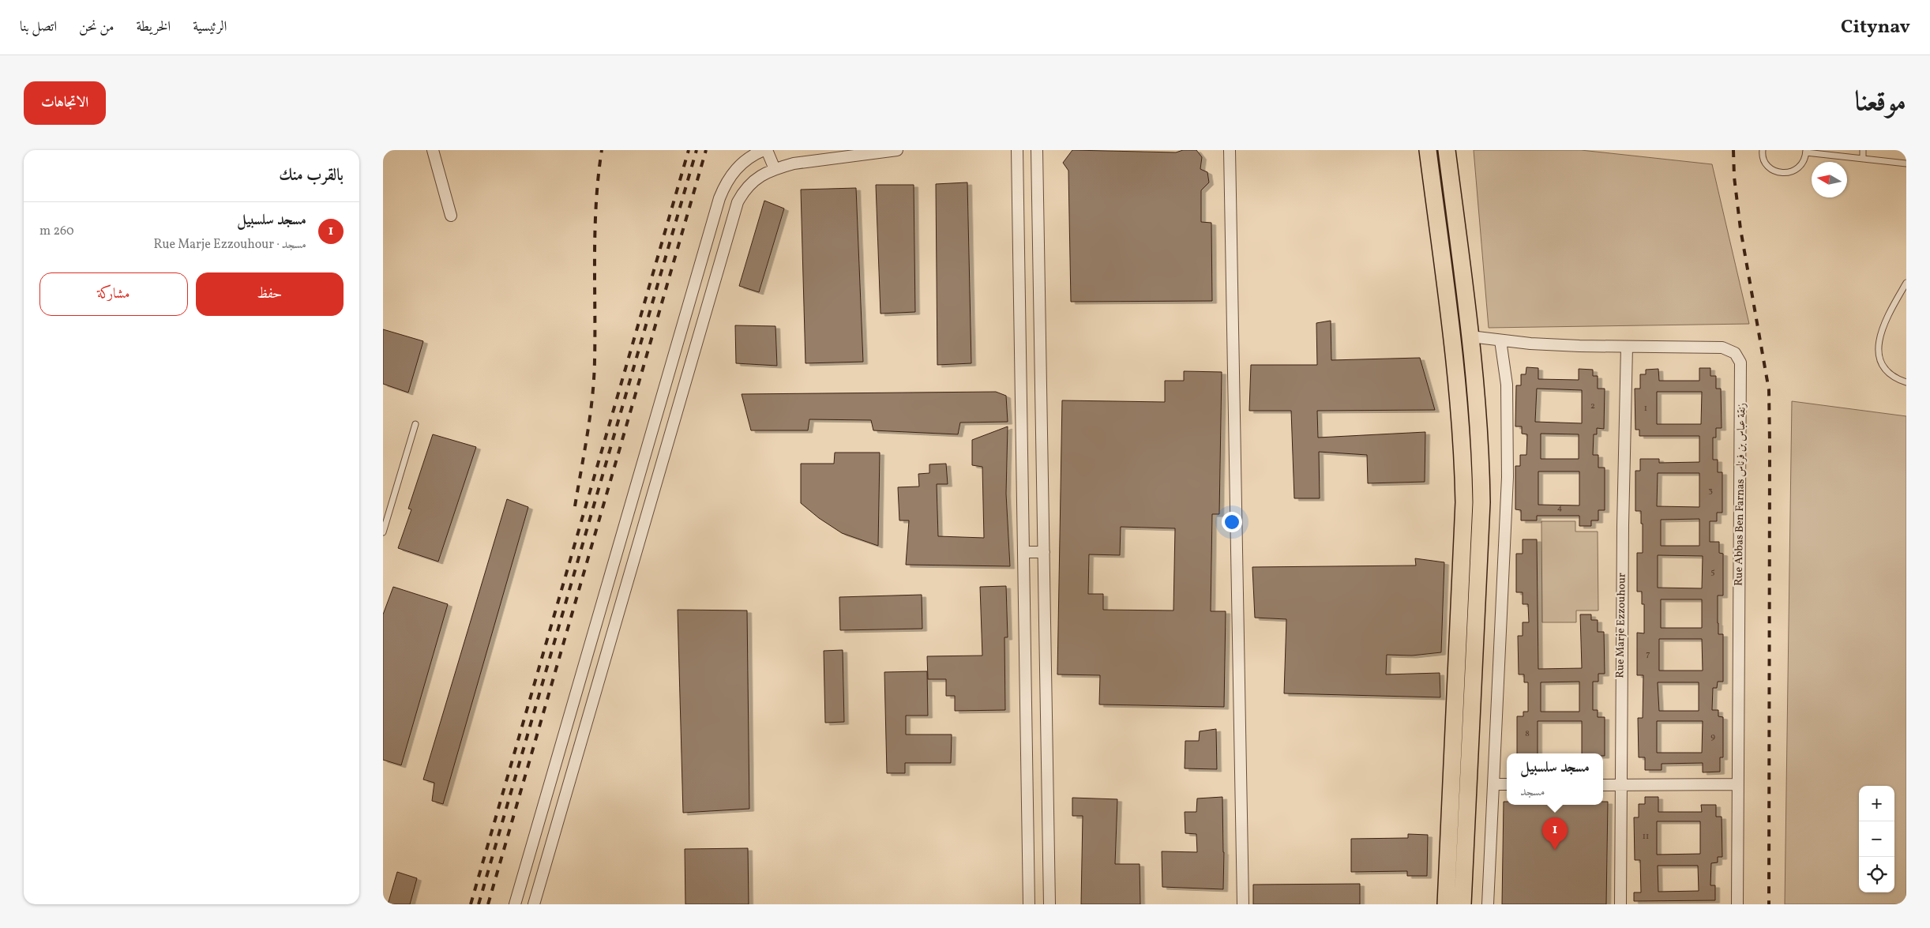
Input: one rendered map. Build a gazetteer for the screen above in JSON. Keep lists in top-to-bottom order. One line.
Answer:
{"streets":{"street":["Rue Abbas Ben Farnas زنقة عباس بن فرناس","Rue Marje Ezzouhour"]},"crossings":[["Rue Abbas Ben Farnas زنقة عباس بن فرناس","Rue Marje Ezzouhour"]],"house_numbers":["2","1","3","4","5","7","8","9","11"],"north":"left","page":{"header":"Citynav","nav":["الرئيسية","الخريطة","من نحن","اتصل بنا"],"title":"موقعنا","buttons":["الاتجاهات",["حفظ","مشاركة"]],"heading":"بالقرب منك","list":[{"mark":"1","name":"مسجد سلسبيل","note":"مسجد · Rue Marje Ezzouhour","value":"260 m"}],"popup":["مسجد سلسبيل","مسجد"],"map_buttons":["+","−"],"pins":"1"}}
